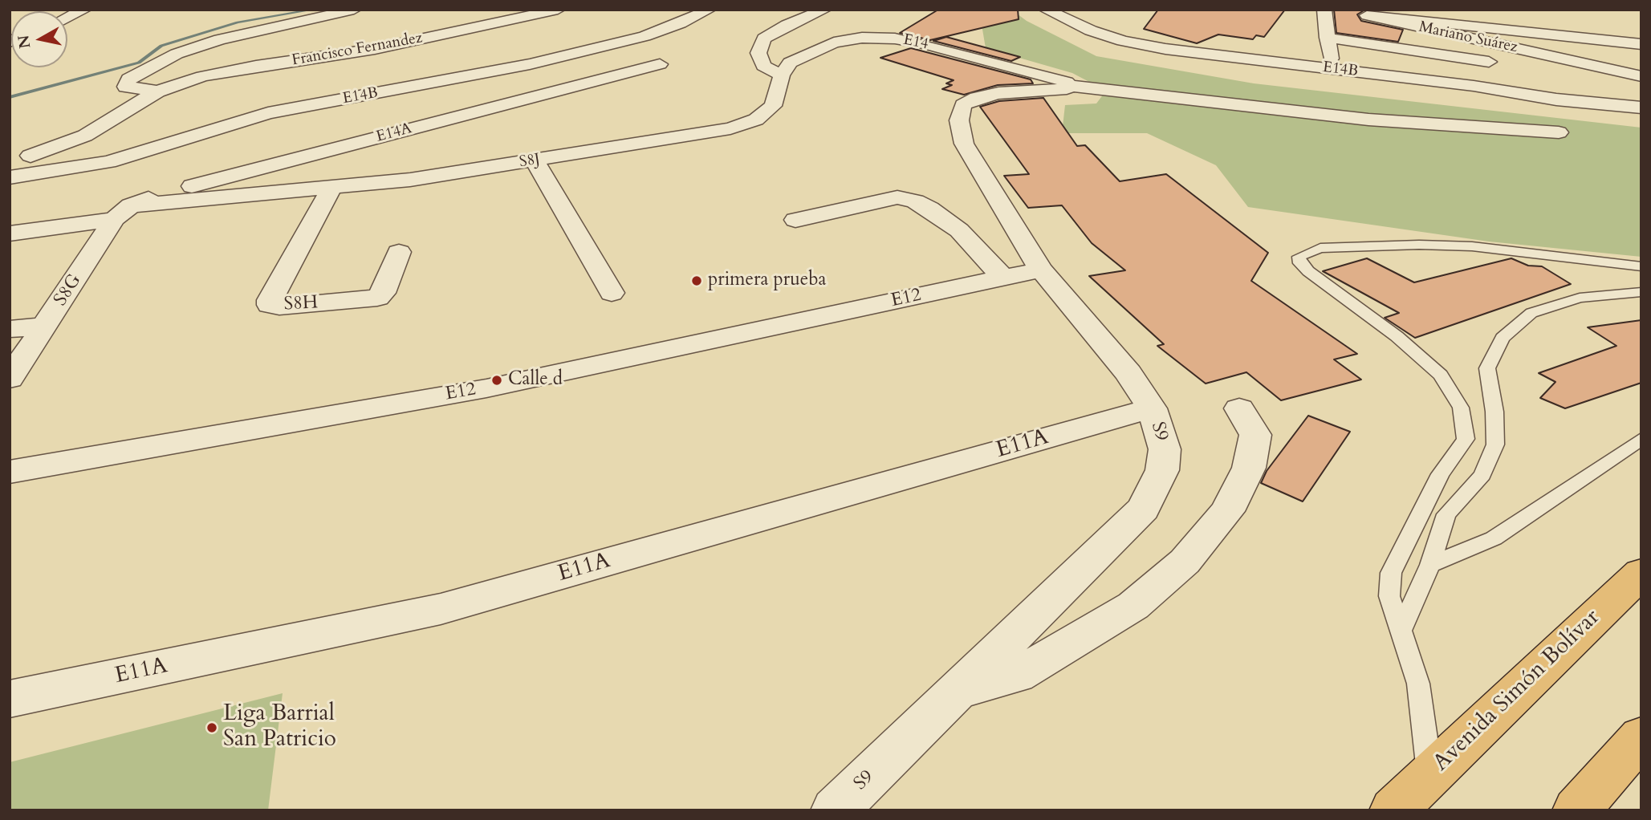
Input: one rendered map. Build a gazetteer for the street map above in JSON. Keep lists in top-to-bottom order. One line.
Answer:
{"streets":{"highway":["Avenida Simón Bolívar"],"street":["Mariano Suárez","E14","Francisco Fernandez","E14B","E14A","S8J","S8G","E12","S8H","S9","E11A"]},"crossings":[["E14","S8J"],["E14","S9"],["E14A","S8J"],["E14A","S8G"],["S8J","S8G"],["S8J","S8H"],["E12","S9"],["S9","E11A"]],"places":["primera prueba","Calle d","Liga Barrial San Patricio"],"north":"left"}
